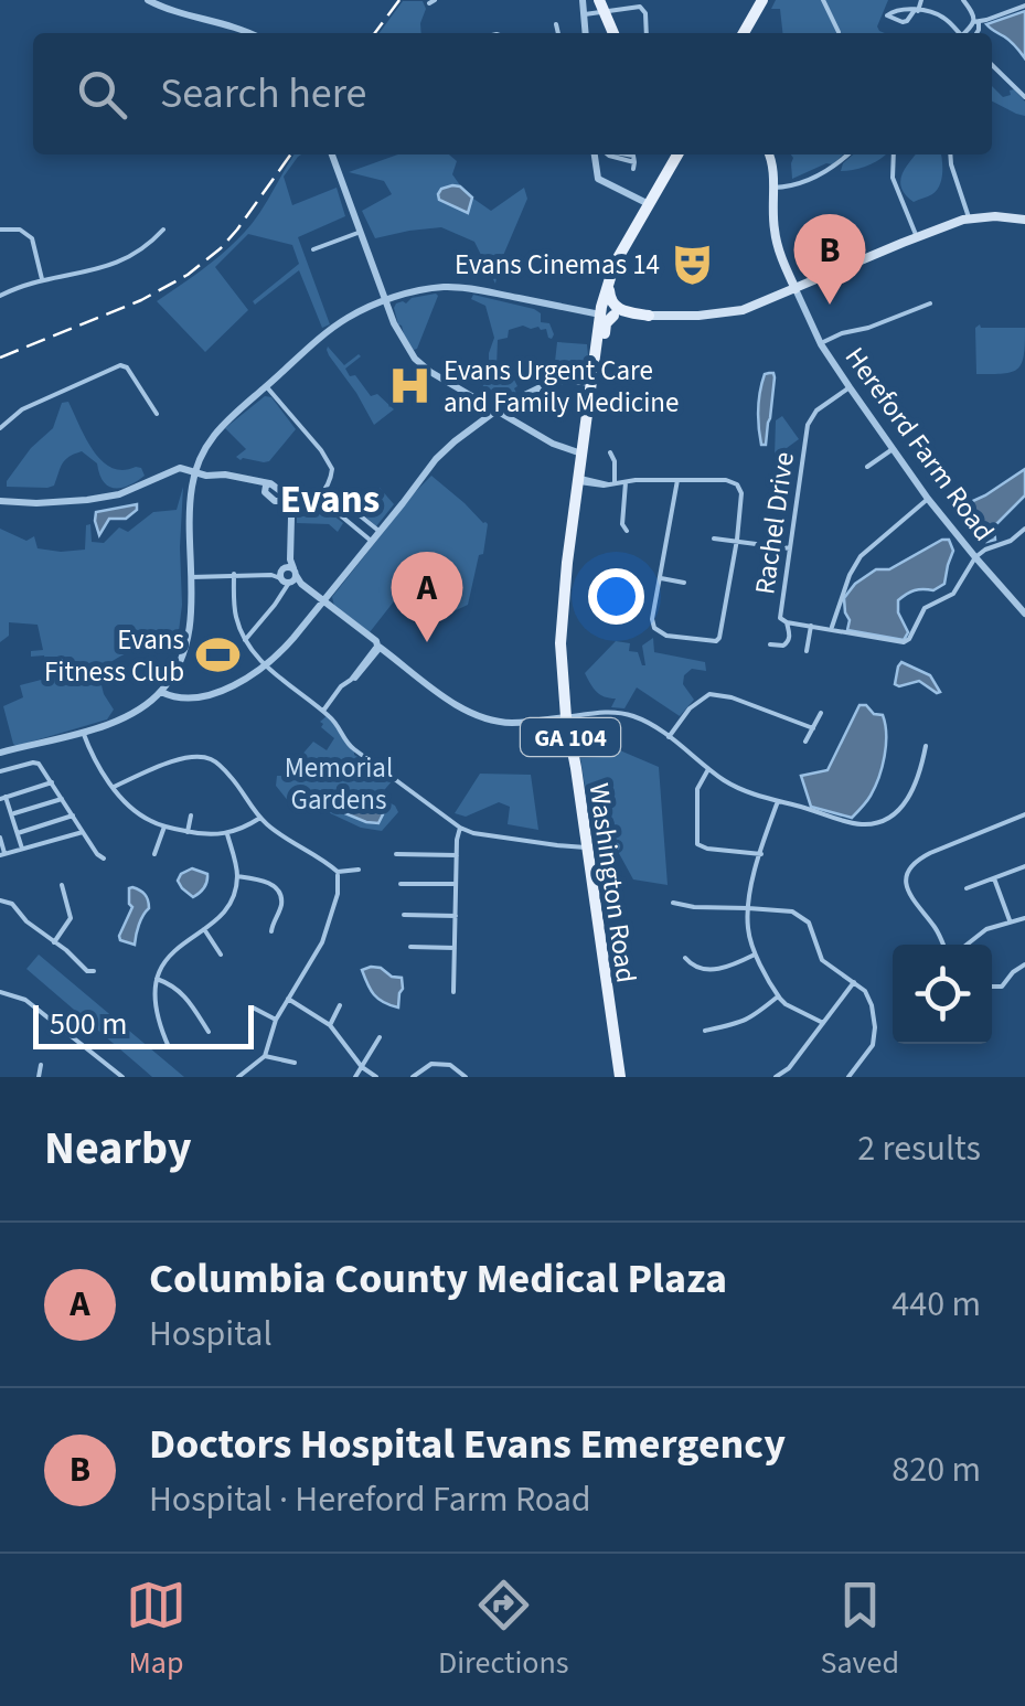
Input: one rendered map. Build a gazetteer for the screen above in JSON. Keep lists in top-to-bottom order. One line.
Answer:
{"streets":{"main road":["GA 104","Washington Road"],"street":["Hereford Farm Road","Rachel Drive"]},"crossings":[["Hereford Farm Road","Rachel Drive"]],"districts":["Evans"],"parks":["Memorial Gardens"],"places":{"theatre":["Evans Cinemas 14"],"hospital":["Evans Urgent Care and Family Medicine"],"sports":["Evans Fitness Club"]},"scale_bar":"500 m","page":{"search":"Search here","pins":["B","A"],"scale":"500 m","heading":["Nearby","2 results"],"list":[{"mark":"A","name":"Columbia County Medical Plaza","note":"Hospital","value":"440 m"},{"mark":"B","name":"Doctors Hospital Evans Emergency","note":"Hospital · Hereford Farm Road","value":"820 m"}],"nav":["Map","Directions","Saved"]}}
